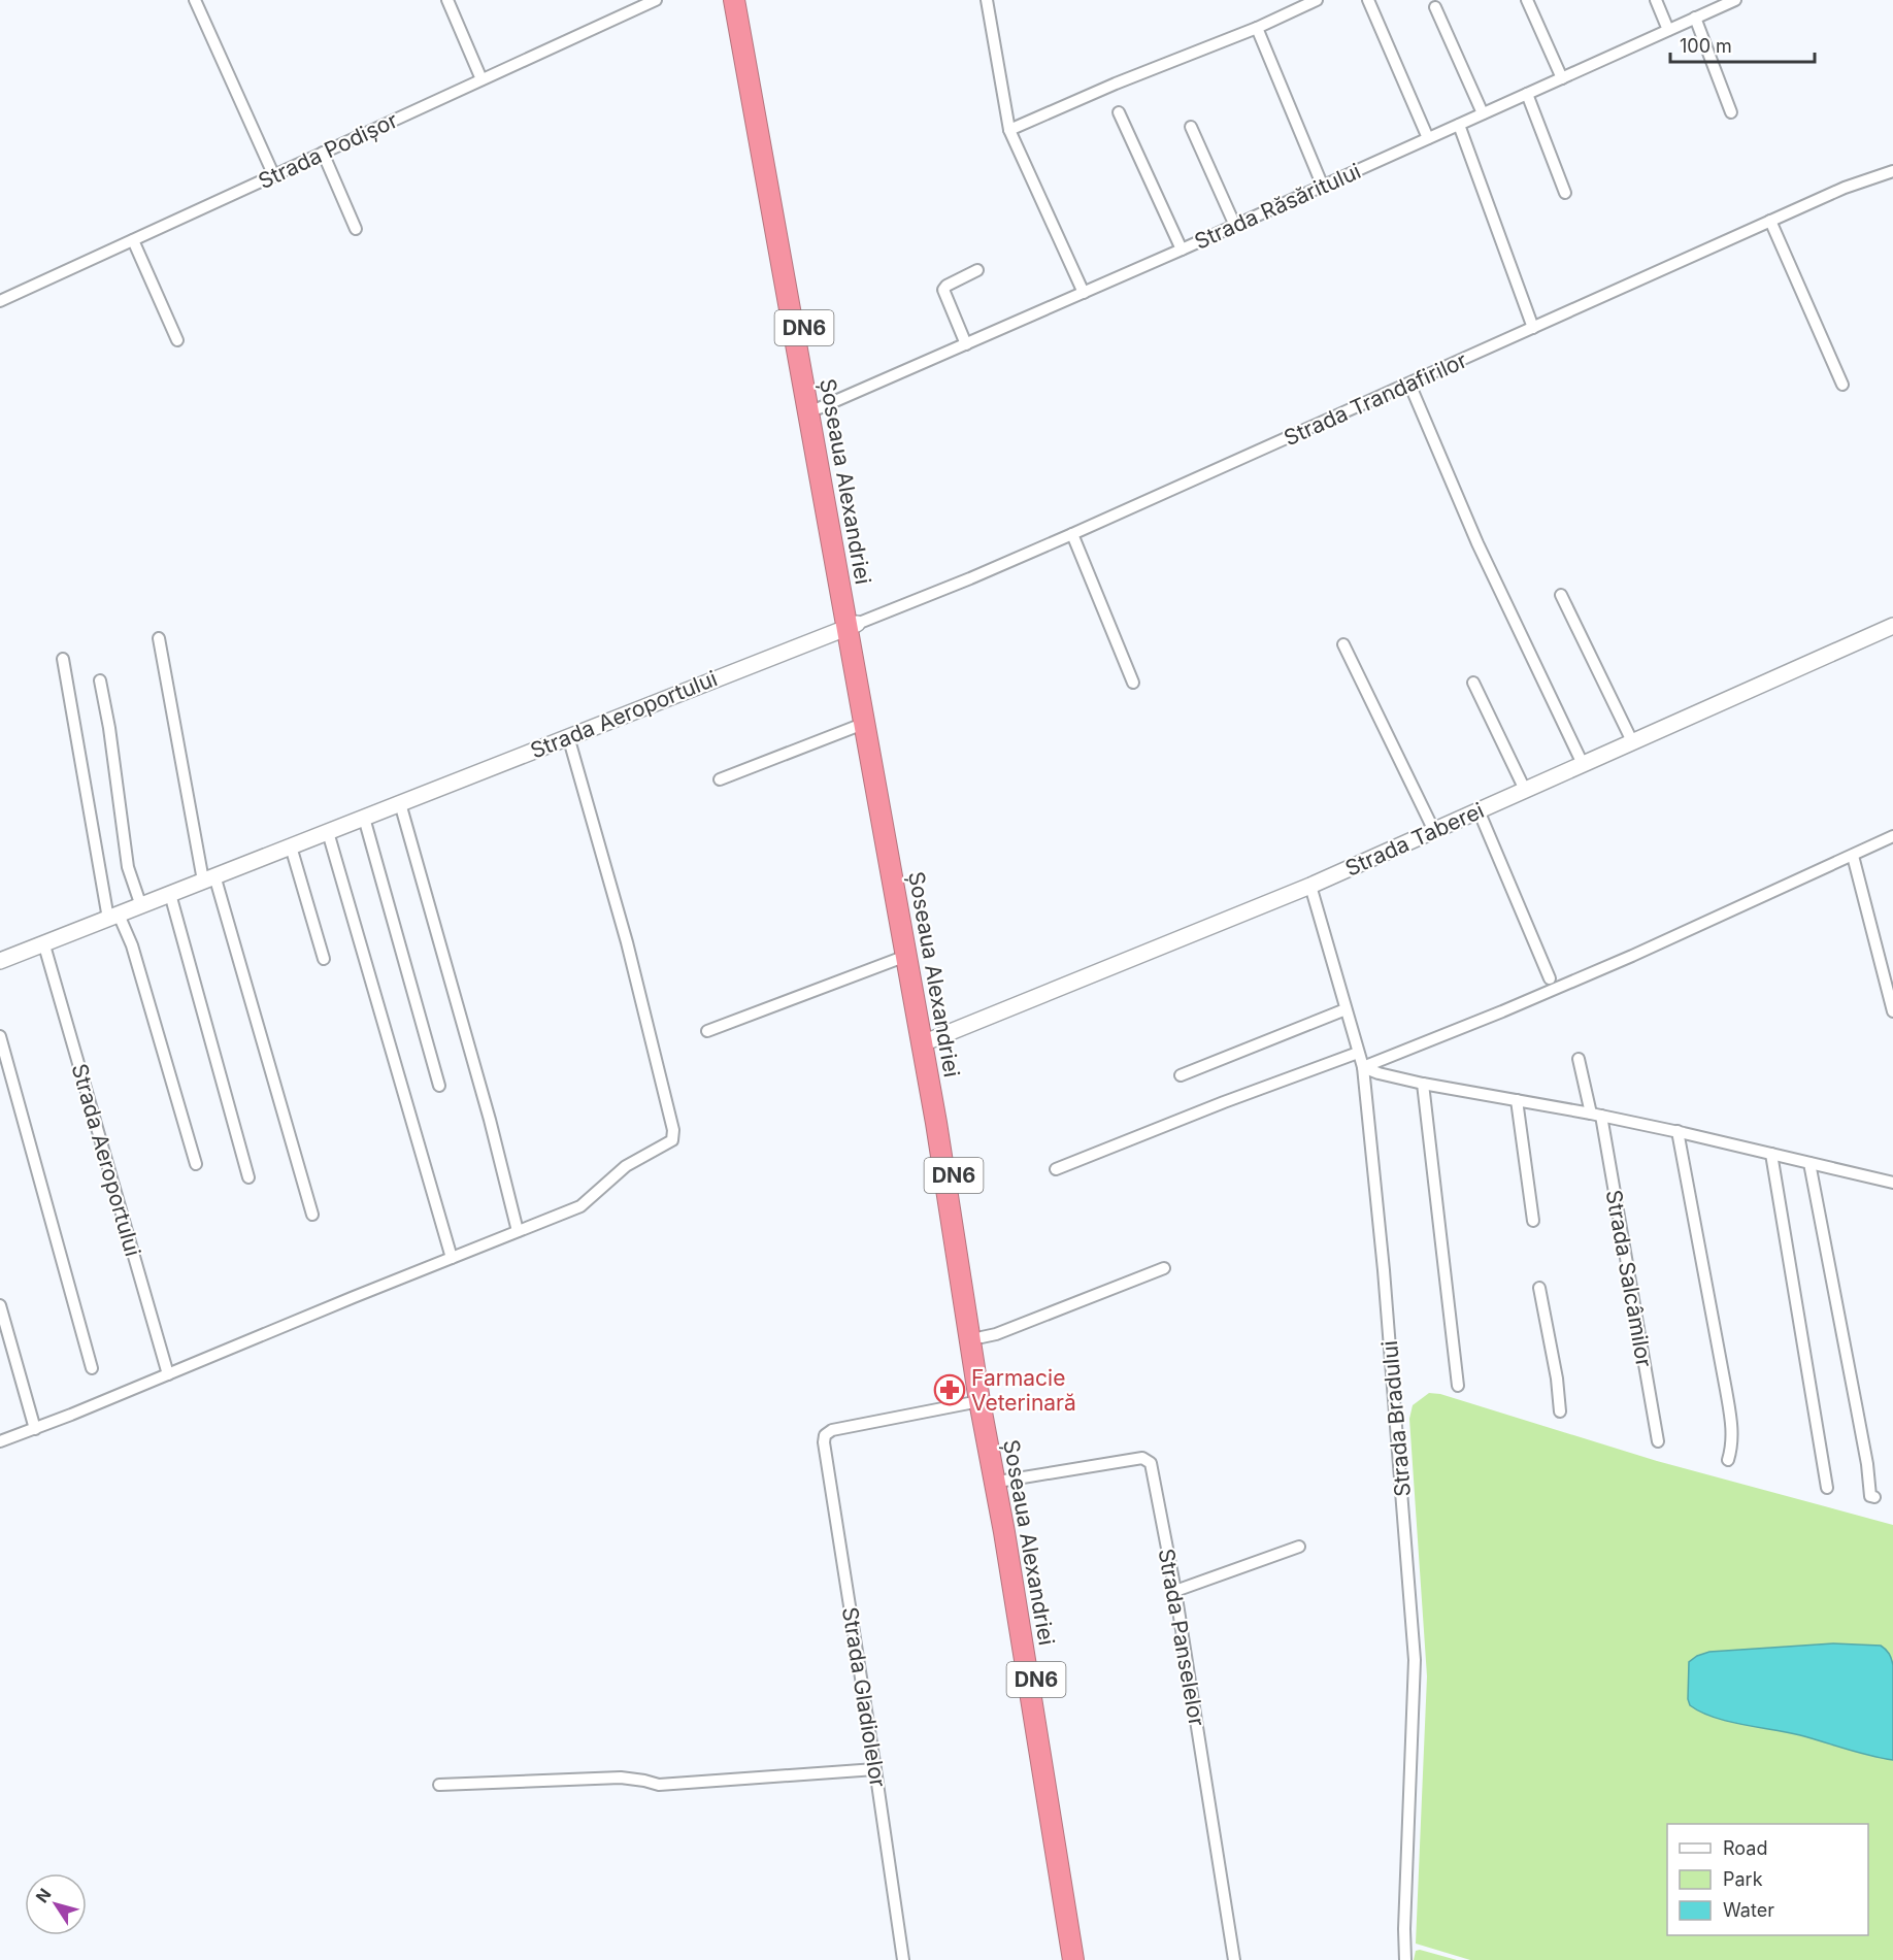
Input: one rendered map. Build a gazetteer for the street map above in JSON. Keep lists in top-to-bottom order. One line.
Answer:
{"streets":{"highway":["DN6","Șoseaua Alexandriei"],"street":["Strada Podișor","Strada Răsăritului","Strada Trandafirilor","Strada Aeroportului","Strada Taberei","Strada Salcâmilor","Strada Bradului","Strada Panselelor","Strada Gladiolelor"]},"crossings":[["Strada Răsăritului","Șoseaua Alexandriei"],["Strada Trandafirilor","Șoseaua Alexandriei"],["Strada Trandafirilor","Strada Aeroportului"],["Șoseaua Alexandriei","Strada Aeroportului"],["Șoseaua Alexandriei","Strada Taberei"],["Șoseaua Alexandriei","Strada Panselelor"],["Șoseaua Alexandriei","Strada Gladiolelor"],["Strada Taberei","Strada Bradului"]],"places":{"pharmacy":["Farmacie Veterinară"]},"legend":["Road","Park","Water"],"scale_bar":"100 m","north":"top left"}
